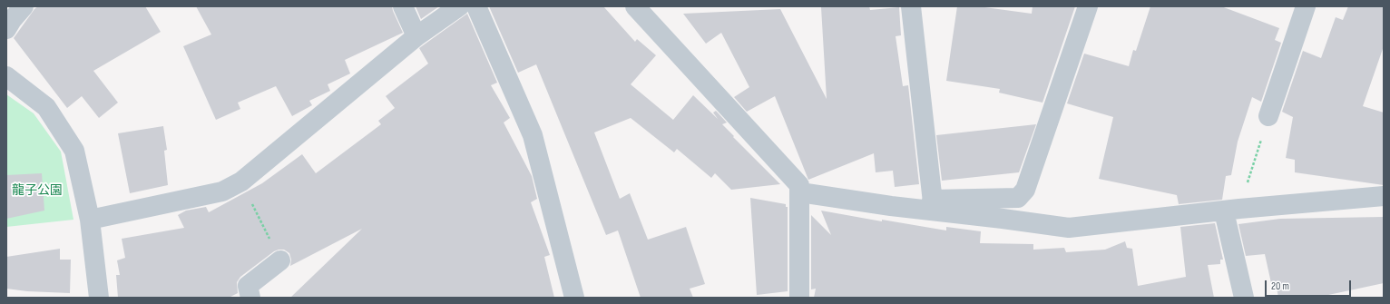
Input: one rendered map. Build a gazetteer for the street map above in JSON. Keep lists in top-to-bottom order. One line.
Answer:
{"parks":["龍子公園"],"scale_bar":"20 m"}
